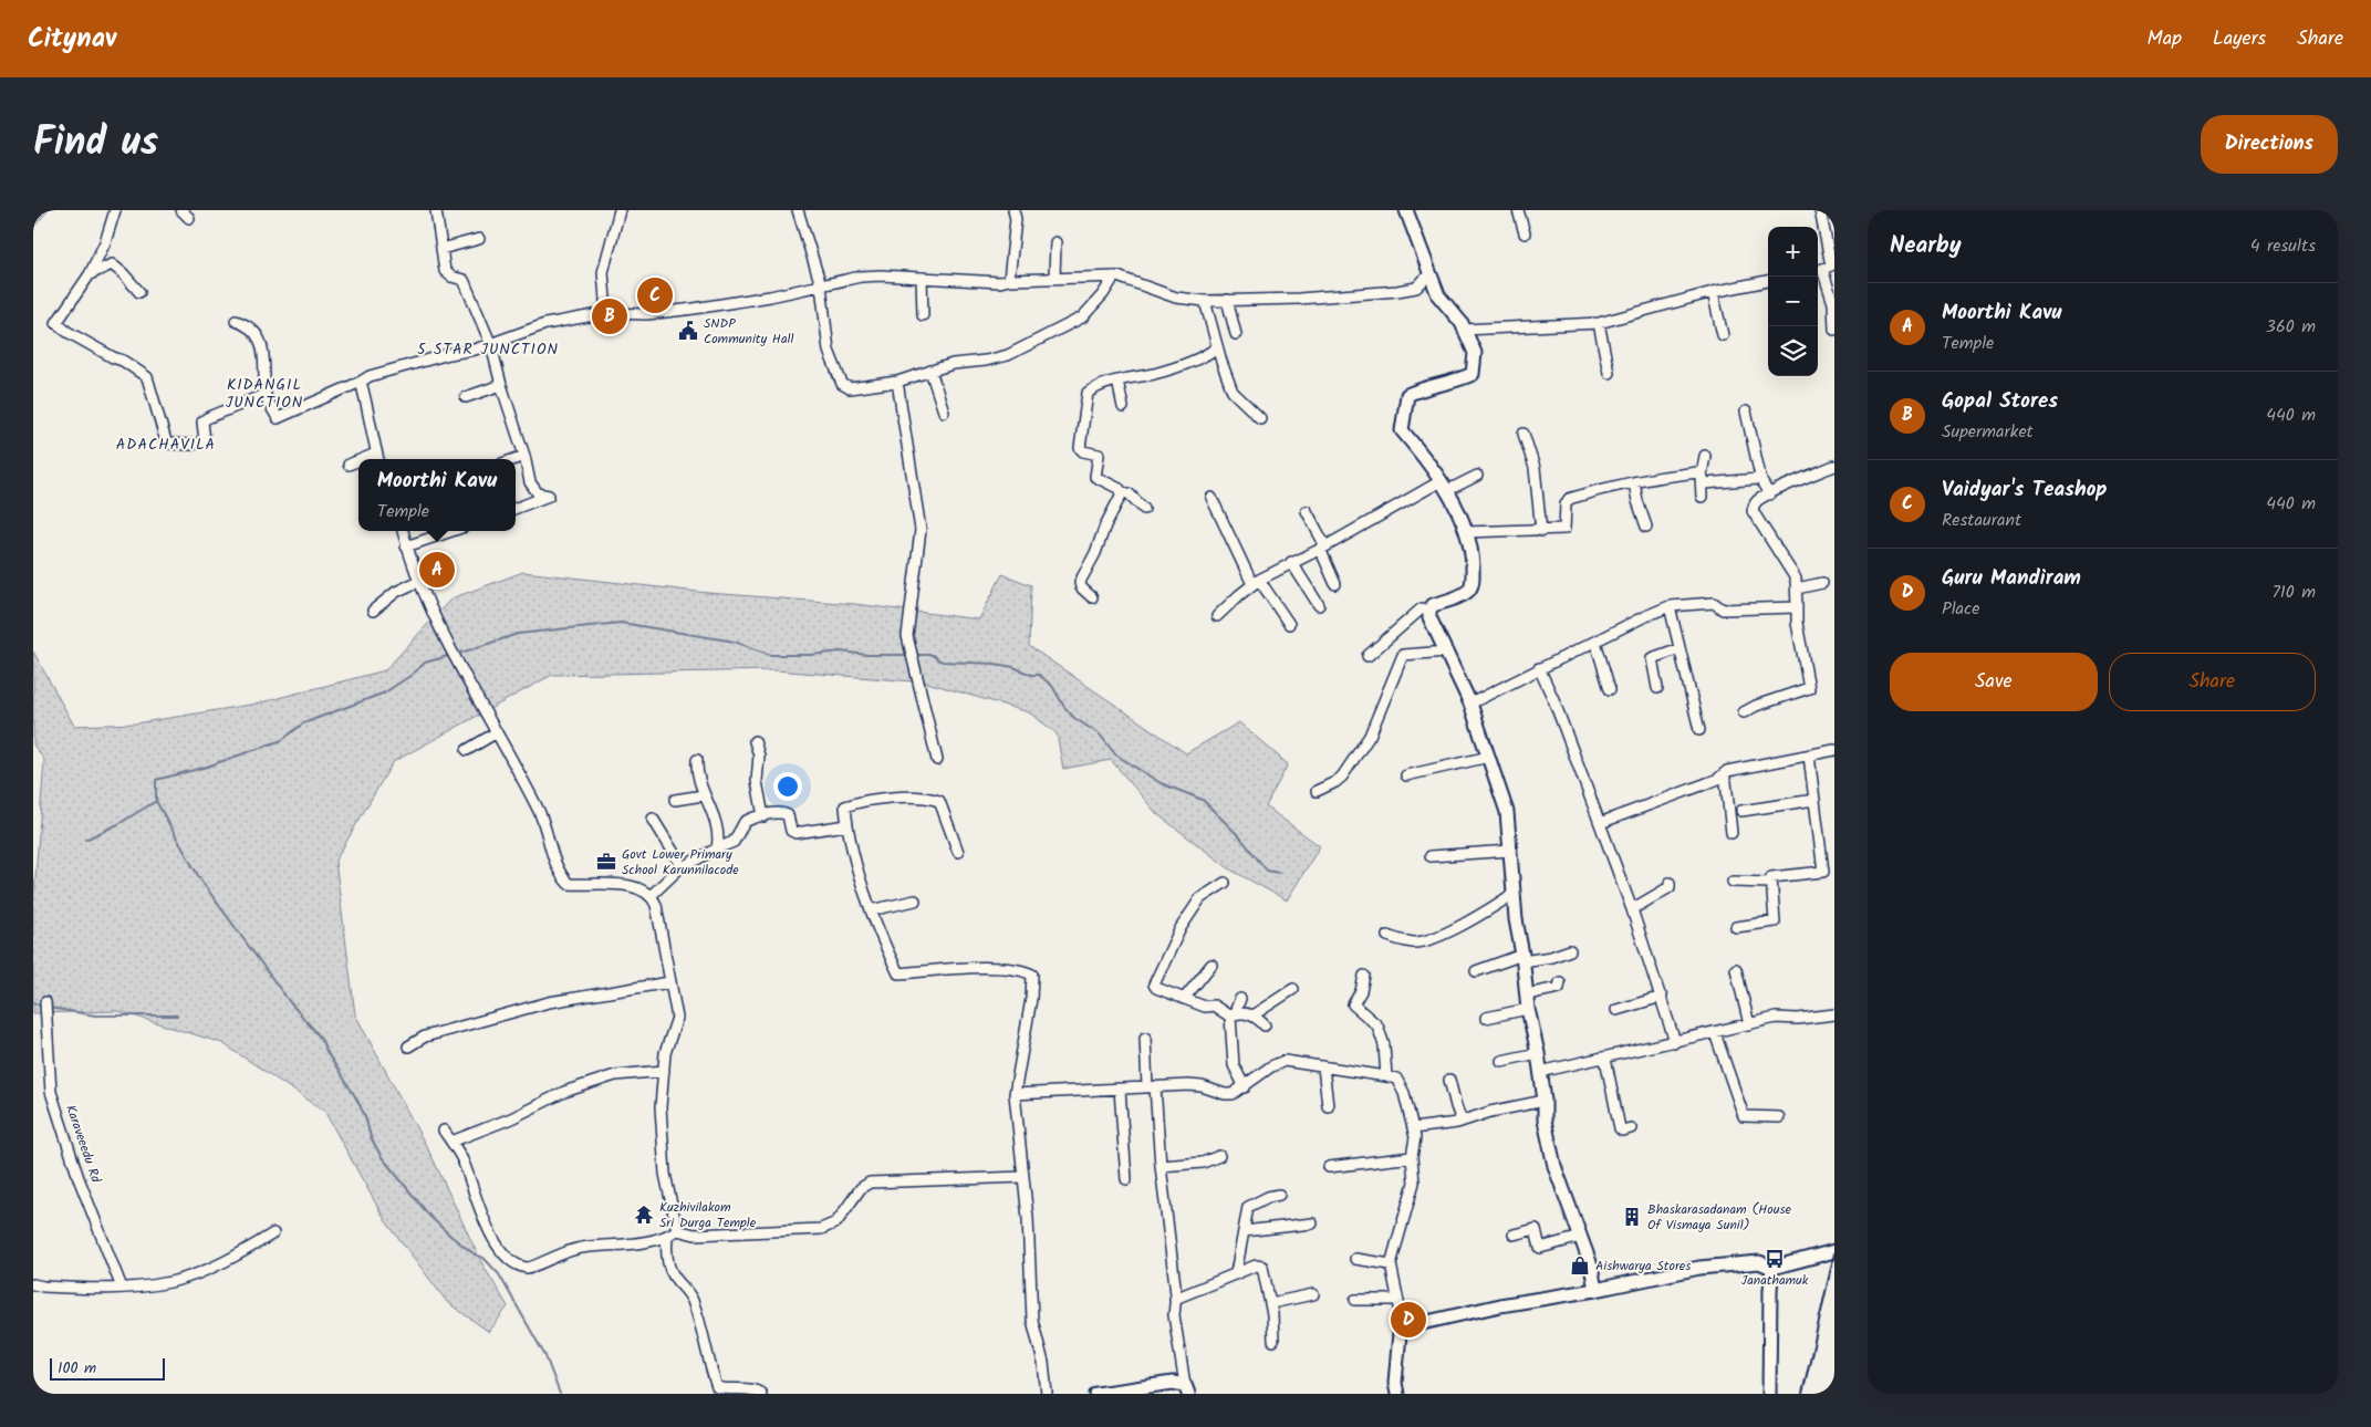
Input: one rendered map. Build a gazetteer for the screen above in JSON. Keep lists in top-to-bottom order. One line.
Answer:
{"streets":{"street":["Karaveeedu Rd"]},"districts":["5 STAR JUNCTION","KIDANGIL JUNCTION","ADACHAVILA"],"places":{"public building":["SNDP Community Hall"],"office":["Govt Lower Primary School Karunnilacode"],"temple":["Kuzhivilakom Sri Durga Temple"],"building":["Bhaskarasadanam (House Of Vismaya Sunil)"],"bus stop":["Janathamuk"],"shop":["Aishwarya Stores"]},"scale_bar":"100 m","page":{"header":"Citynav","nav":["Map","Layers","Share"],"title":"Find us","buttons":["Directions",["Save","Share"]],"heading":["Nearby","4 results"],"map_buttons":["+","−"],"pins":["C","B","A","D"],"list":[{"mark":"A","name":"Moorthi Kavu","note":"Temple","value":"360 m"},{"mark":"B","name":"Gopal Stores","note":"Supermarket","value":"440 m"},{"mark":"C","name":"Vaidyar's Teashop","note":"Restaurant","value":"440 m"},{"mark":"D","name":"Guru Mandiram","note":"Place","value":"710 m"}],"popup":["Moorthi Kavu","Temple"],"scale":"100 m"}}
